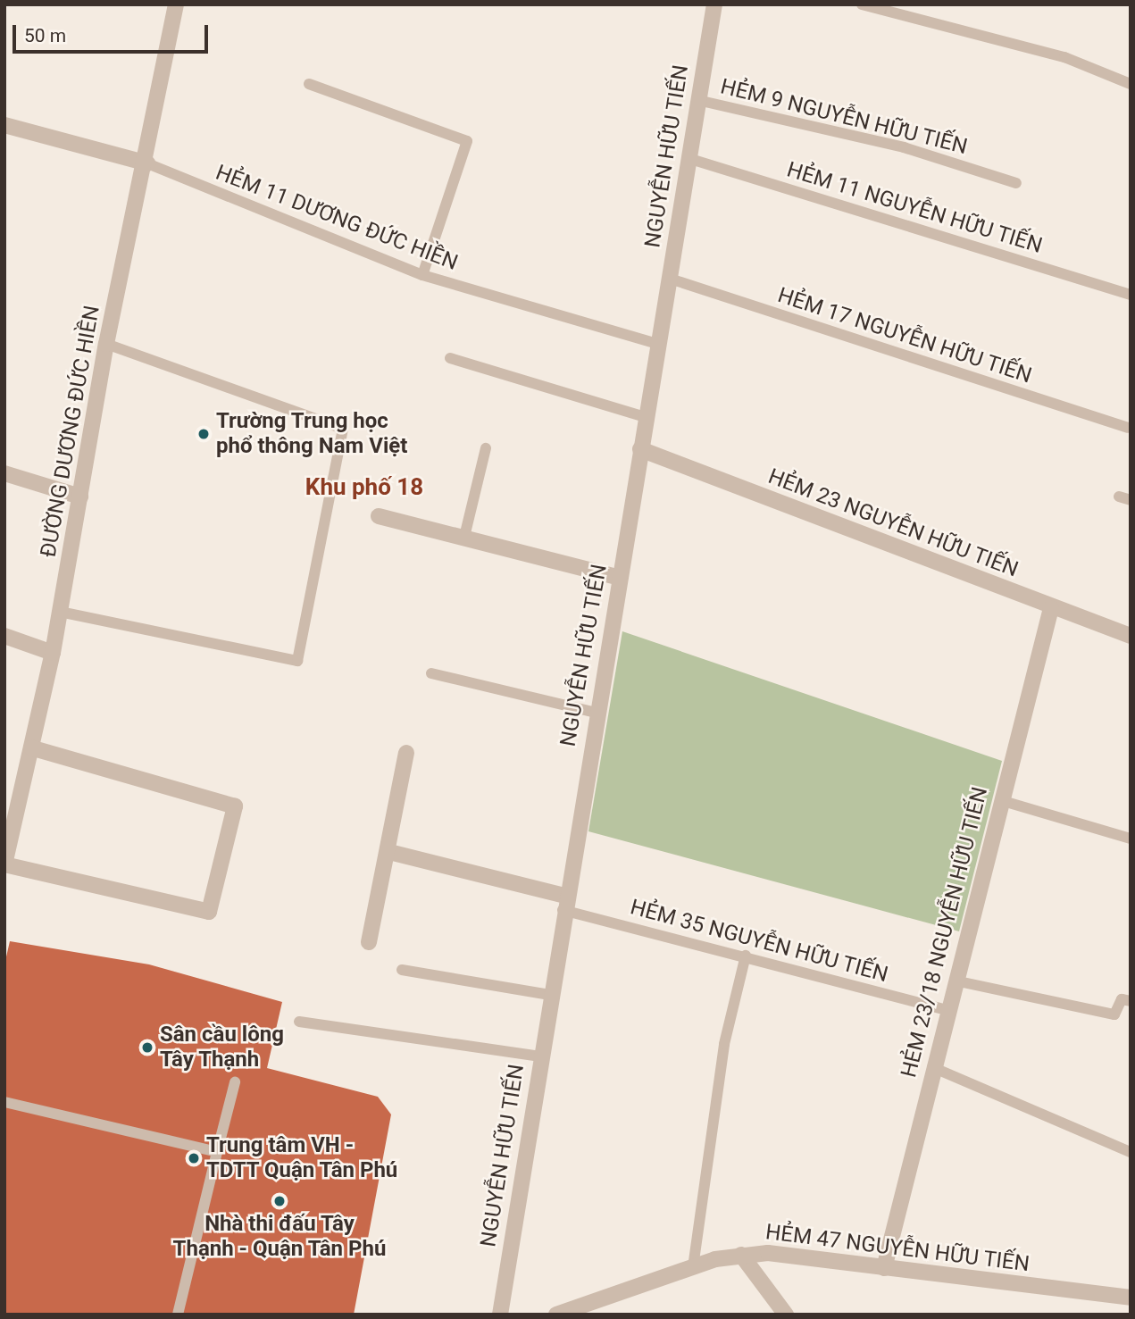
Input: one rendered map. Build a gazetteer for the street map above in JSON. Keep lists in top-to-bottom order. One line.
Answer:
{"streets":{"street":["NGUYỄN HỮU TIẾN","ĐƯỜNG DƯƠNG ĐỨC HIỀN","HẺM 23 NGUYỄN HỮU TIẾN","HẺM 23/18 NGUYỄN HỮU TIẾN","HẺM 47 NGUYỄN HỮU TIẾN"],"lane":["HẺM 9 NGUYỄN HỮU TIẾN","HẺM 11 NGUYỄN HỮU TIẾN","HẺM 11 DƯƠNG ĐỨC HIỀN","HẺM 17 NGUYỄN HỮU TIẾN","HẺM 35 NGUYỄN HỮU TIẾN"]},"crossings":[["HẺM 9 NGUYỄN HỮU TIẾN","NGUYỄN HỮU TIẾN"],["NGUYỄN HỮU TIẾN","HẺM 11 NGUYỄN HỮU TIẾN"],["NGUYỄN HỮU TIẾN","HẺM 11 DƯƠNG ĐỨC HIỀN"],["NGUYỄN HỮU TIẾN","HẺM 17 NGUYỄN HỮU TIẾN"],["NGUYỄN HỮU TIẾN","HẺM 23 NGUYỄN HỮU TIẾN"],["NGUYỄN HỮU TIẾN","HẺM 35 NGUYỄN HỮU TIẾN"],["HẺM 11 DƯƠNG ĐỨC HIỀN","ĐƯỜNG DƯƠNG ĐỨC HIỀN"],["HẺM 23 NGUYỄN HỮU TIẾN","HẺM 23/18 NGUYỄN HỮU TIẾN"],["HẺM 23/18 NGUYỄN HỮU TIẾN","HẺM 35 NGUYỄN HỮU TIẾN"],["HẺM 23/18 NGUYỄN HỮU TIẾN","HẺM 47 NGUYỄN HỮU TIẾN"]],"districts":["Khu phố 18"],"places":["Trường Trung học phổ thông Nam Việt","Sân cầu lông Tây Thạnh","Trung tâm VH - TDTT Quận Tân Phú","Nhà thi đấu Tây Thạnh - Quận Tân Phú"],"scale_bar":"50 m"}
